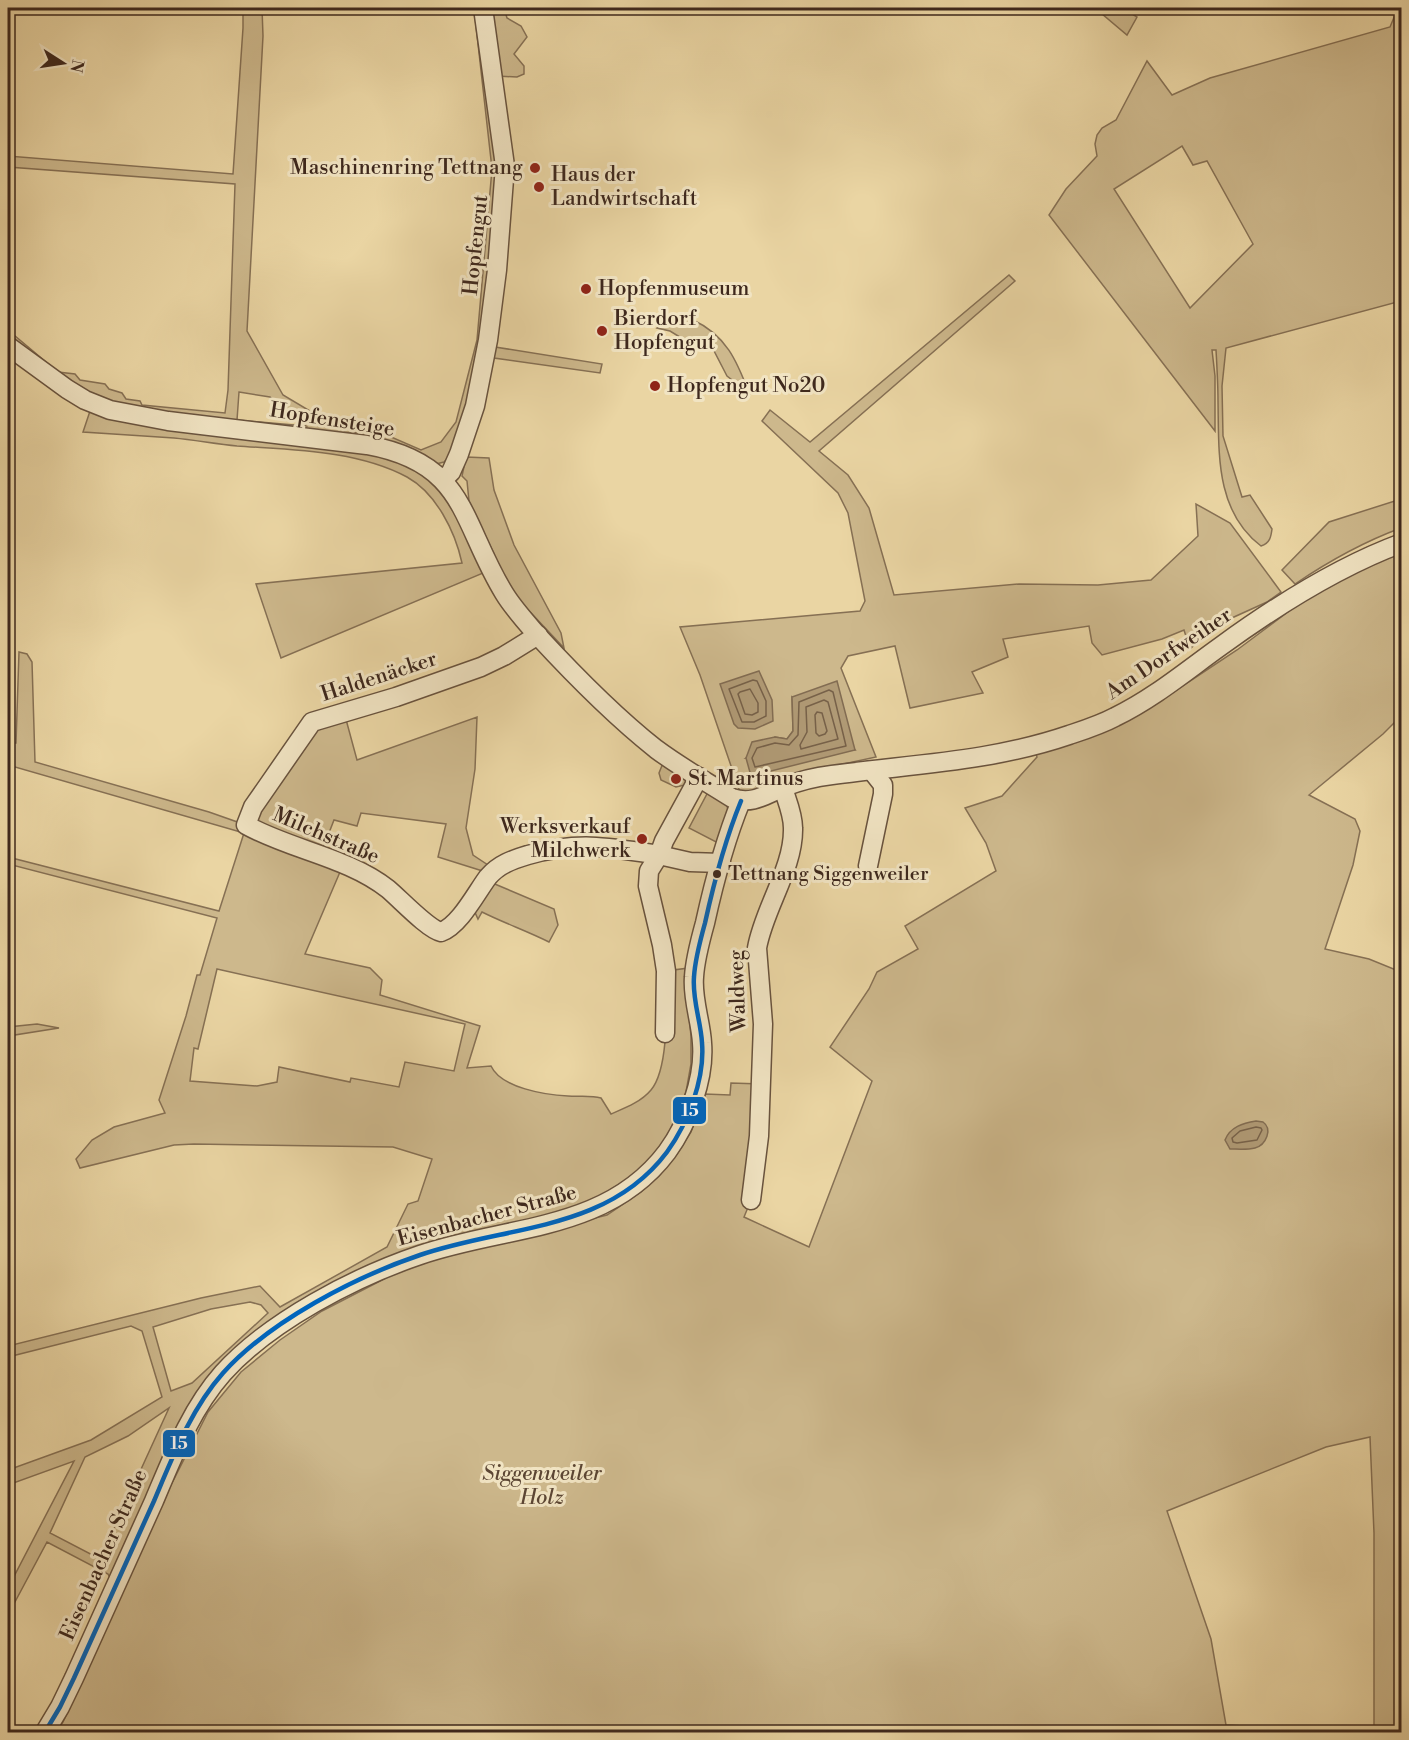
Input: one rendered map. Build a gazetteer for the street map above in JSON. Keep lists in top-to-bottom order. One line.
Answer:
{"streets":{"street":["Hopfengut","Hopfensteige","Am Dorfweiher","Haldenäcker","Milchstraße","Waldweg","Eisenbacher Straße"]},"crossings":[["Hopfengut","Hopfensteige"],["Hopfensteige","Am Dorfweiher"],["Hopfensteige","Haldenäcker"],["Hopfensteige","Eisenbacher Straße"],["Am Dorfweiher","Waldweg"],["Am Dorfweiher","Eisenbacher Straße"],["Haldenäcker","Milchstraße"]],"parks":["Siggenweiler Holz"],"places":["Maschinenring Tettnang","Haus der Landwirtschaft","Hopfenmuseum","Bierdorf Hopfengut","Hopfengut No20","St. Martinus","Werksverkauf Milchwerk","Tettnang Siggenweiler"],"lines":["transit line 15"],"north":"right"}
